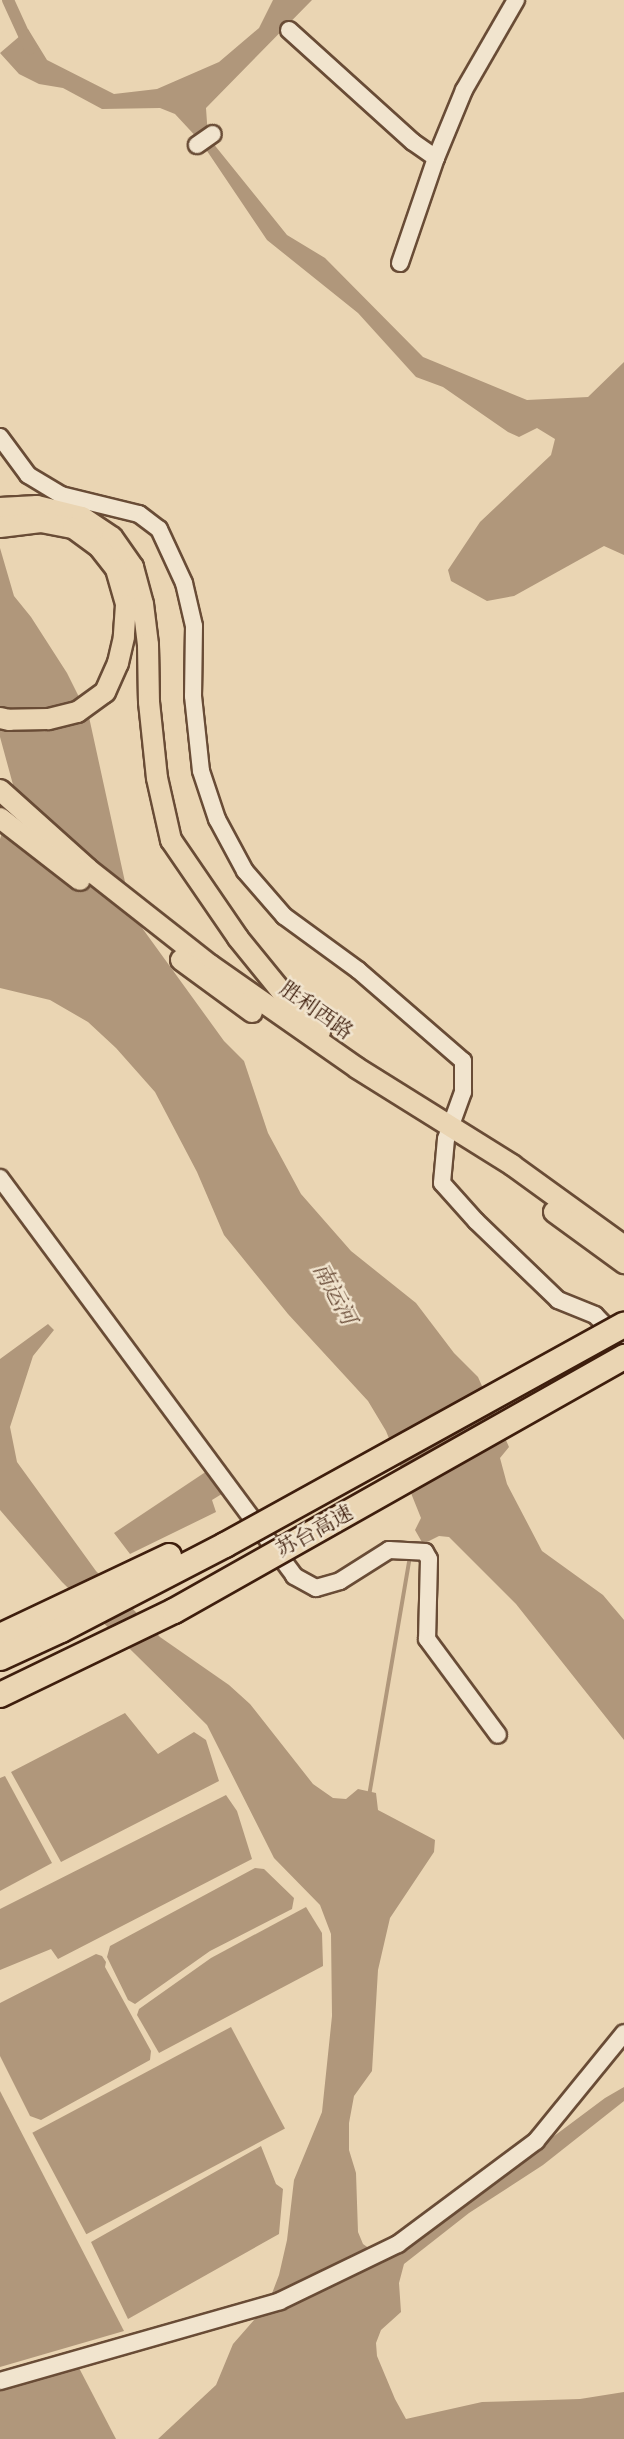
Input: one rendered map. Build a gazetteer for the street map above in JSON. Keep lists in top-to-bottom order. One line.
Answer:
{"streets":{"highway":["苏台高速"],"main road":["胜利西路"]},"water":["南运河"]}
